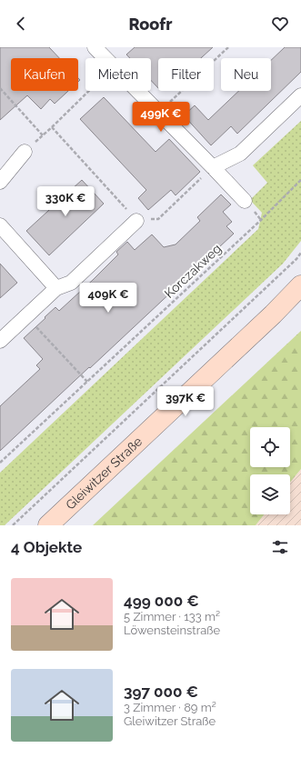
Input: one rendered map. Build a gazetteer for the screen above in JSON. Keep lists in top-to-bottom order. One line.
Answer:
{"streets":{"main road":["Gleiwitzer Straße"],"path":["Korczakweg"]},"page":{"header":"Roofr","chip":["Kaufen","Mieten","Filter","Neu"],"price":["499K €","330K €","409K €","397K €"],"heading":"4 Objekte","list":[{"name":"499 000 €","note":"5 Zimmer · 133 m² · Löwensteinstraße"},{"name":"397 000 €","note":"3 Zimmer · 89 m² · Gleiwitzer Straße"}]}}
